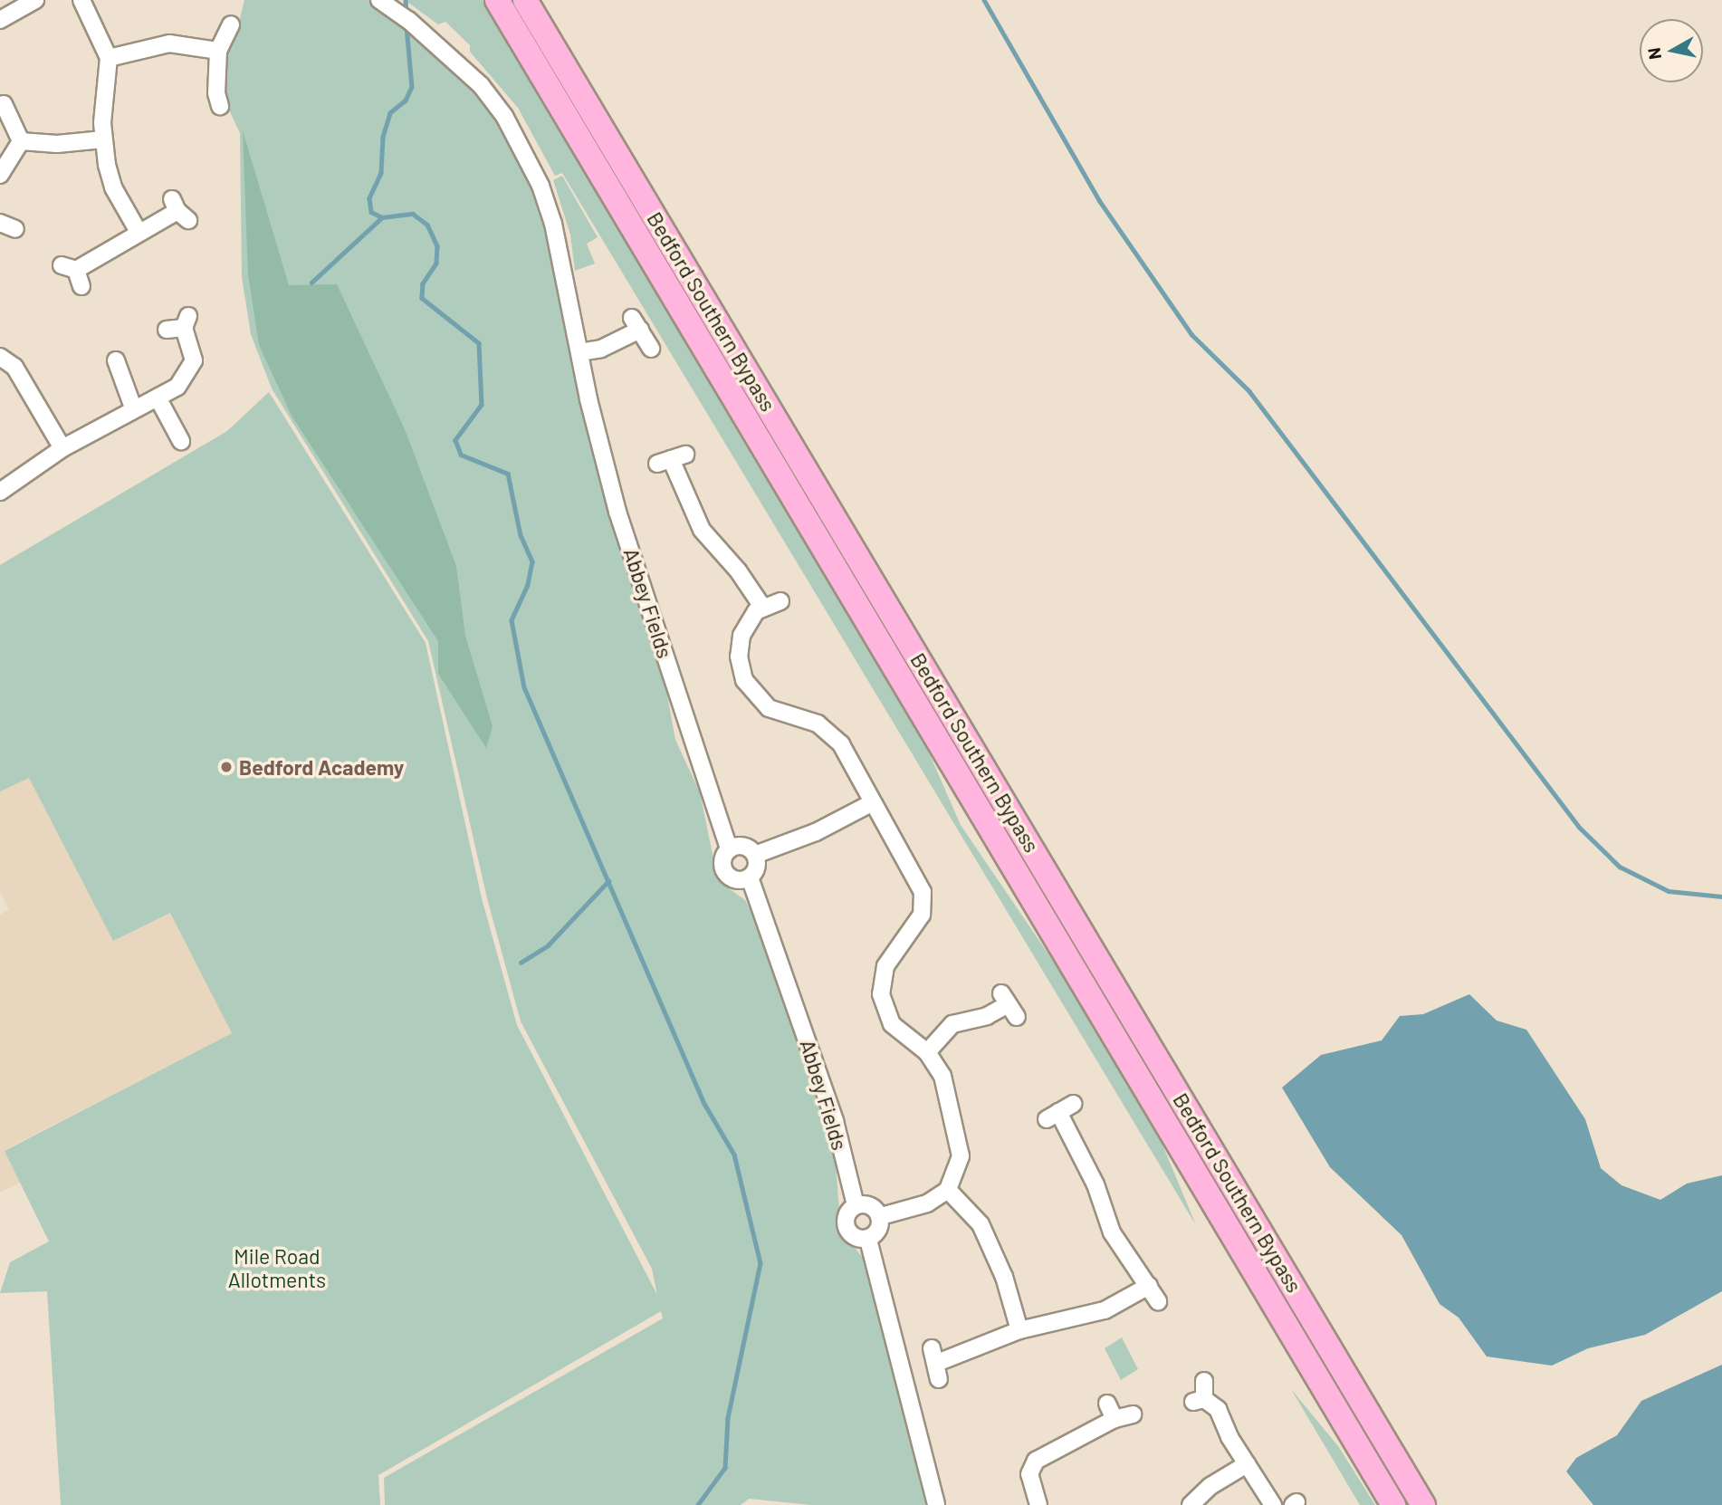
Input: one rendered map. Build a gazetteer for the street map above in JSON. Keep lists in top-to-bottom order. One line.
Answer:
{"streets":{"highway":["Bedford Southern Bypass"],"street":["Abbey Fields"]},"parks":["Mile Road Allotments"],"places":["Bedford Academy"],"north":"left"}
